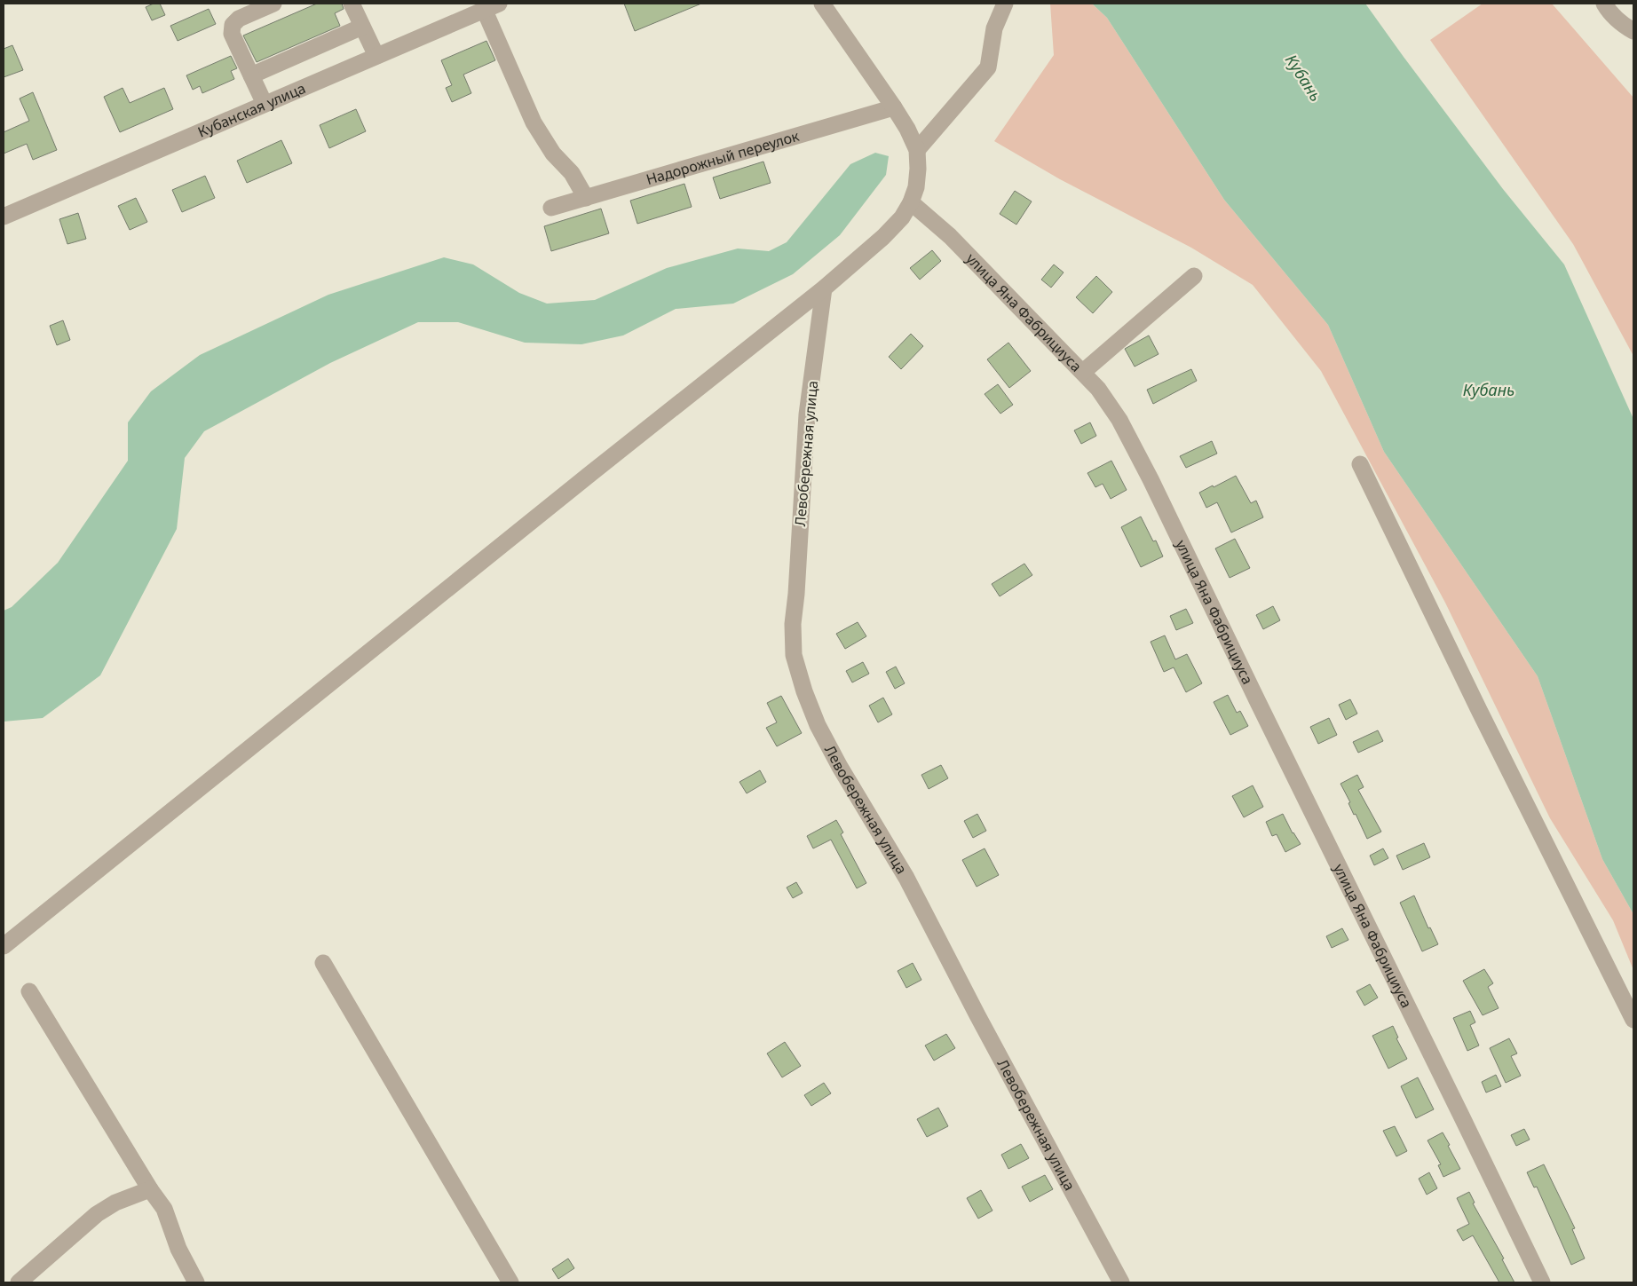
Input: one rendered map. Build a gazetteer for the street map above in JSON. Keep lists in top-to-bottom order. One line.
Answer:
{"streets":{"street":["Кубанская улица","Надорожный переулок","улица Яна Фабрициуса","Левобережная улица"]},"water":["Кубань"]}
